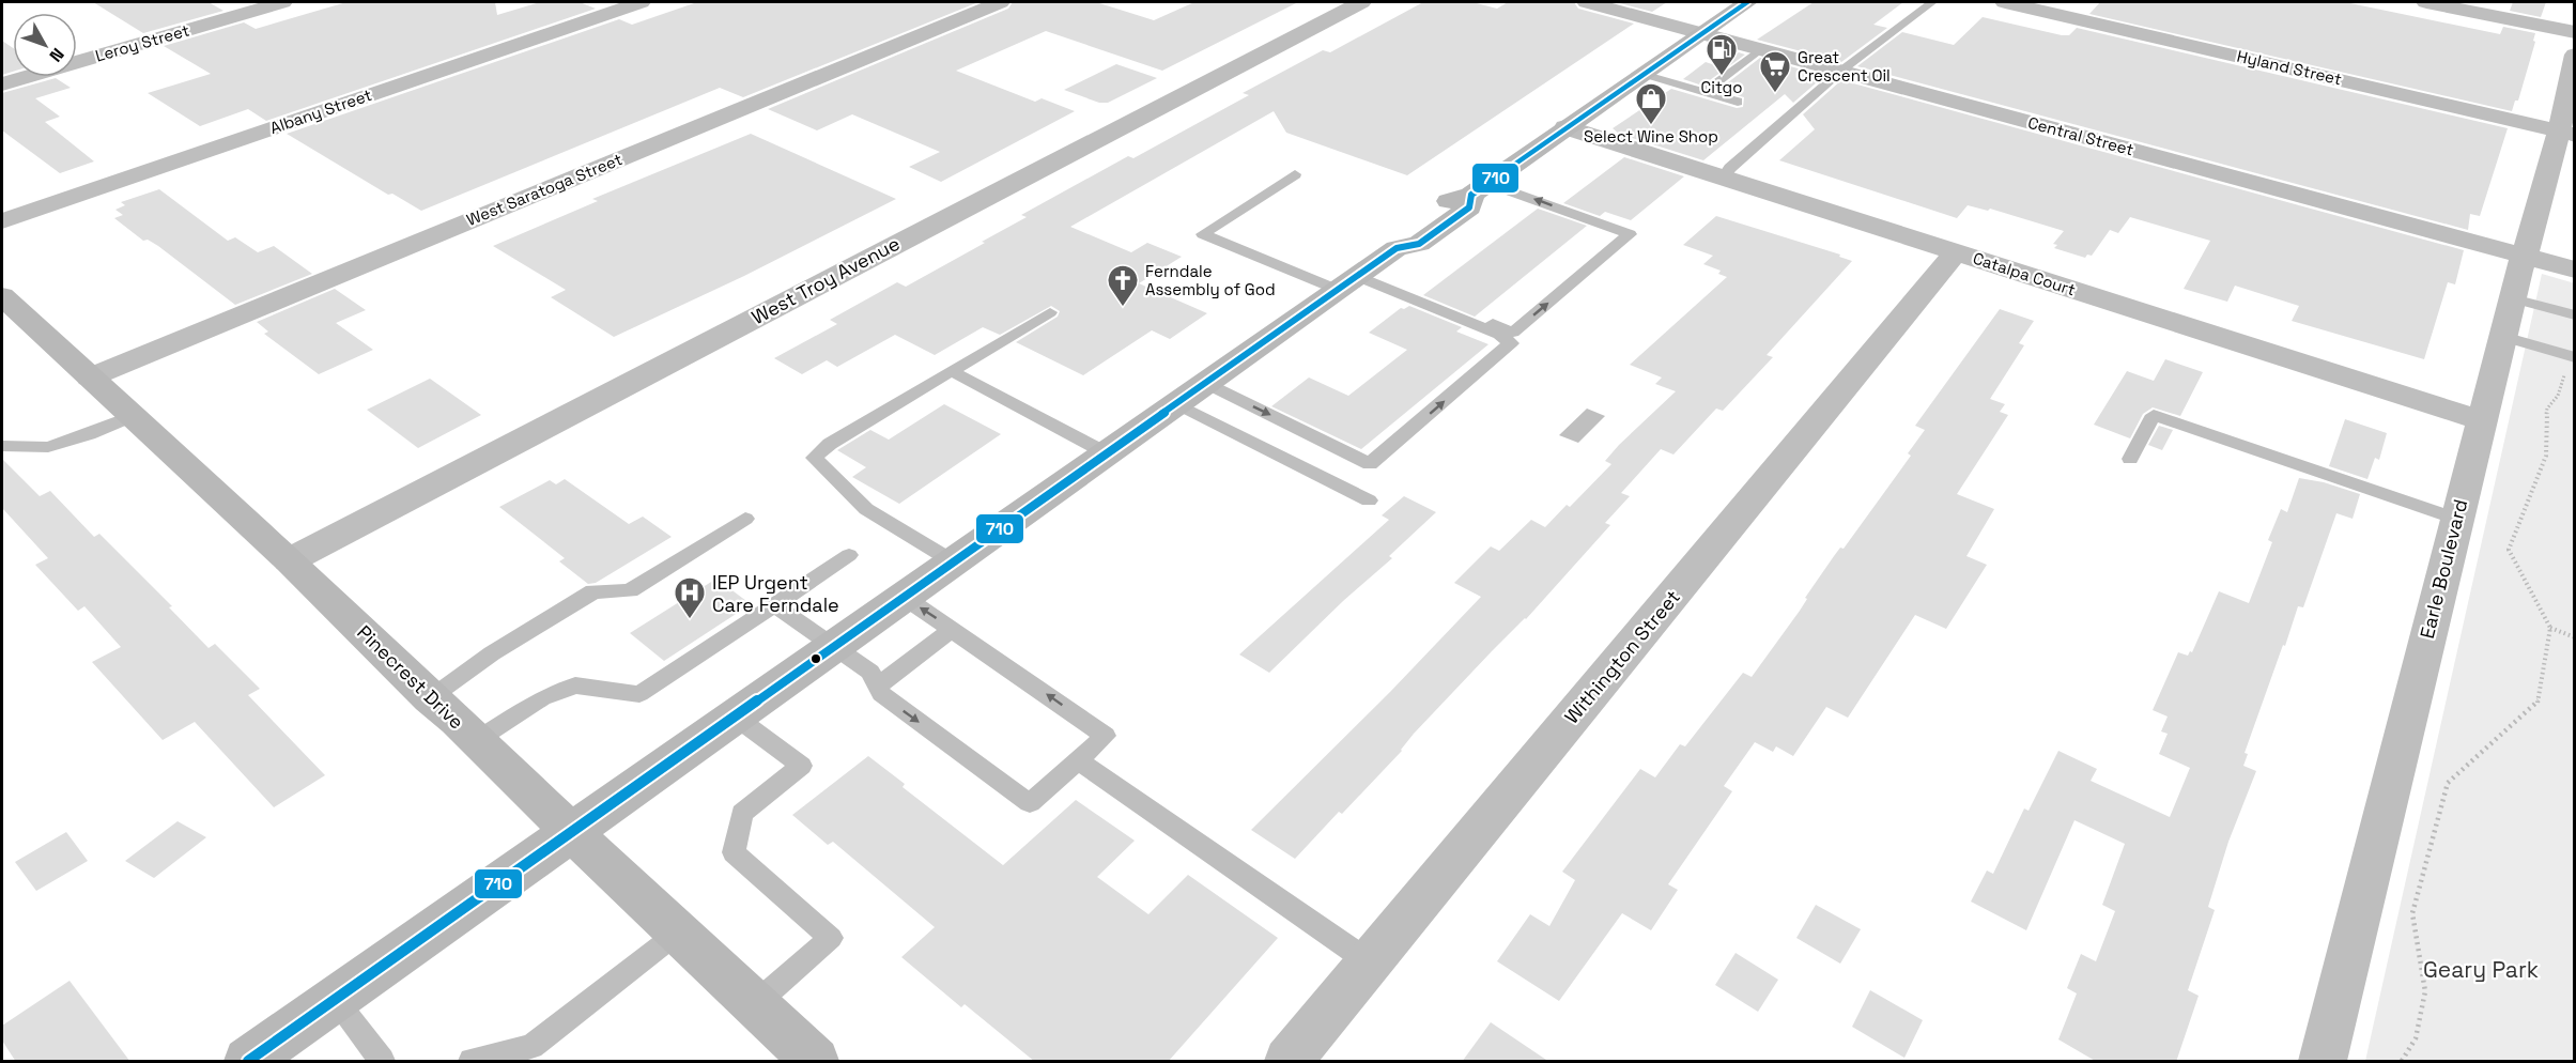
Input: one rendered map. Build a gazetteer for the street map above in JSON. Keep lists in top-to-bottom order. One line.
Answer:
{"streets":{"main road":["Pinecrest Drive"],"street":["Leroy Street","Hyland Street","Albany Street","Central Street","West Saratoga Street","Catalpa Court","West Troy Avenue","Earle Boulevard","Withington Street"]},"crossings":[["Hyland Street","Earle Boulevard"],["Central Street","Earle Boulevard"],["West Saratoga Street","Pinecrest Drive"],["Catalpa Court","Earle Boulevard"],["Catalpa Court","Withington Street"],["West Troy Avenue","Pinecrest Drive"]],"parks":["Geary Park"],"places":{"fuel station":["Citgo"],"supermarket":["Great Crescent Oil"],"shop":["Select Wine Shop"],"church":["Ferndale Assembly of God"],"hospital":["IEP Urgent Care Ferndale"]},"lines":["transit line 710"],"north":"bottom right"}
